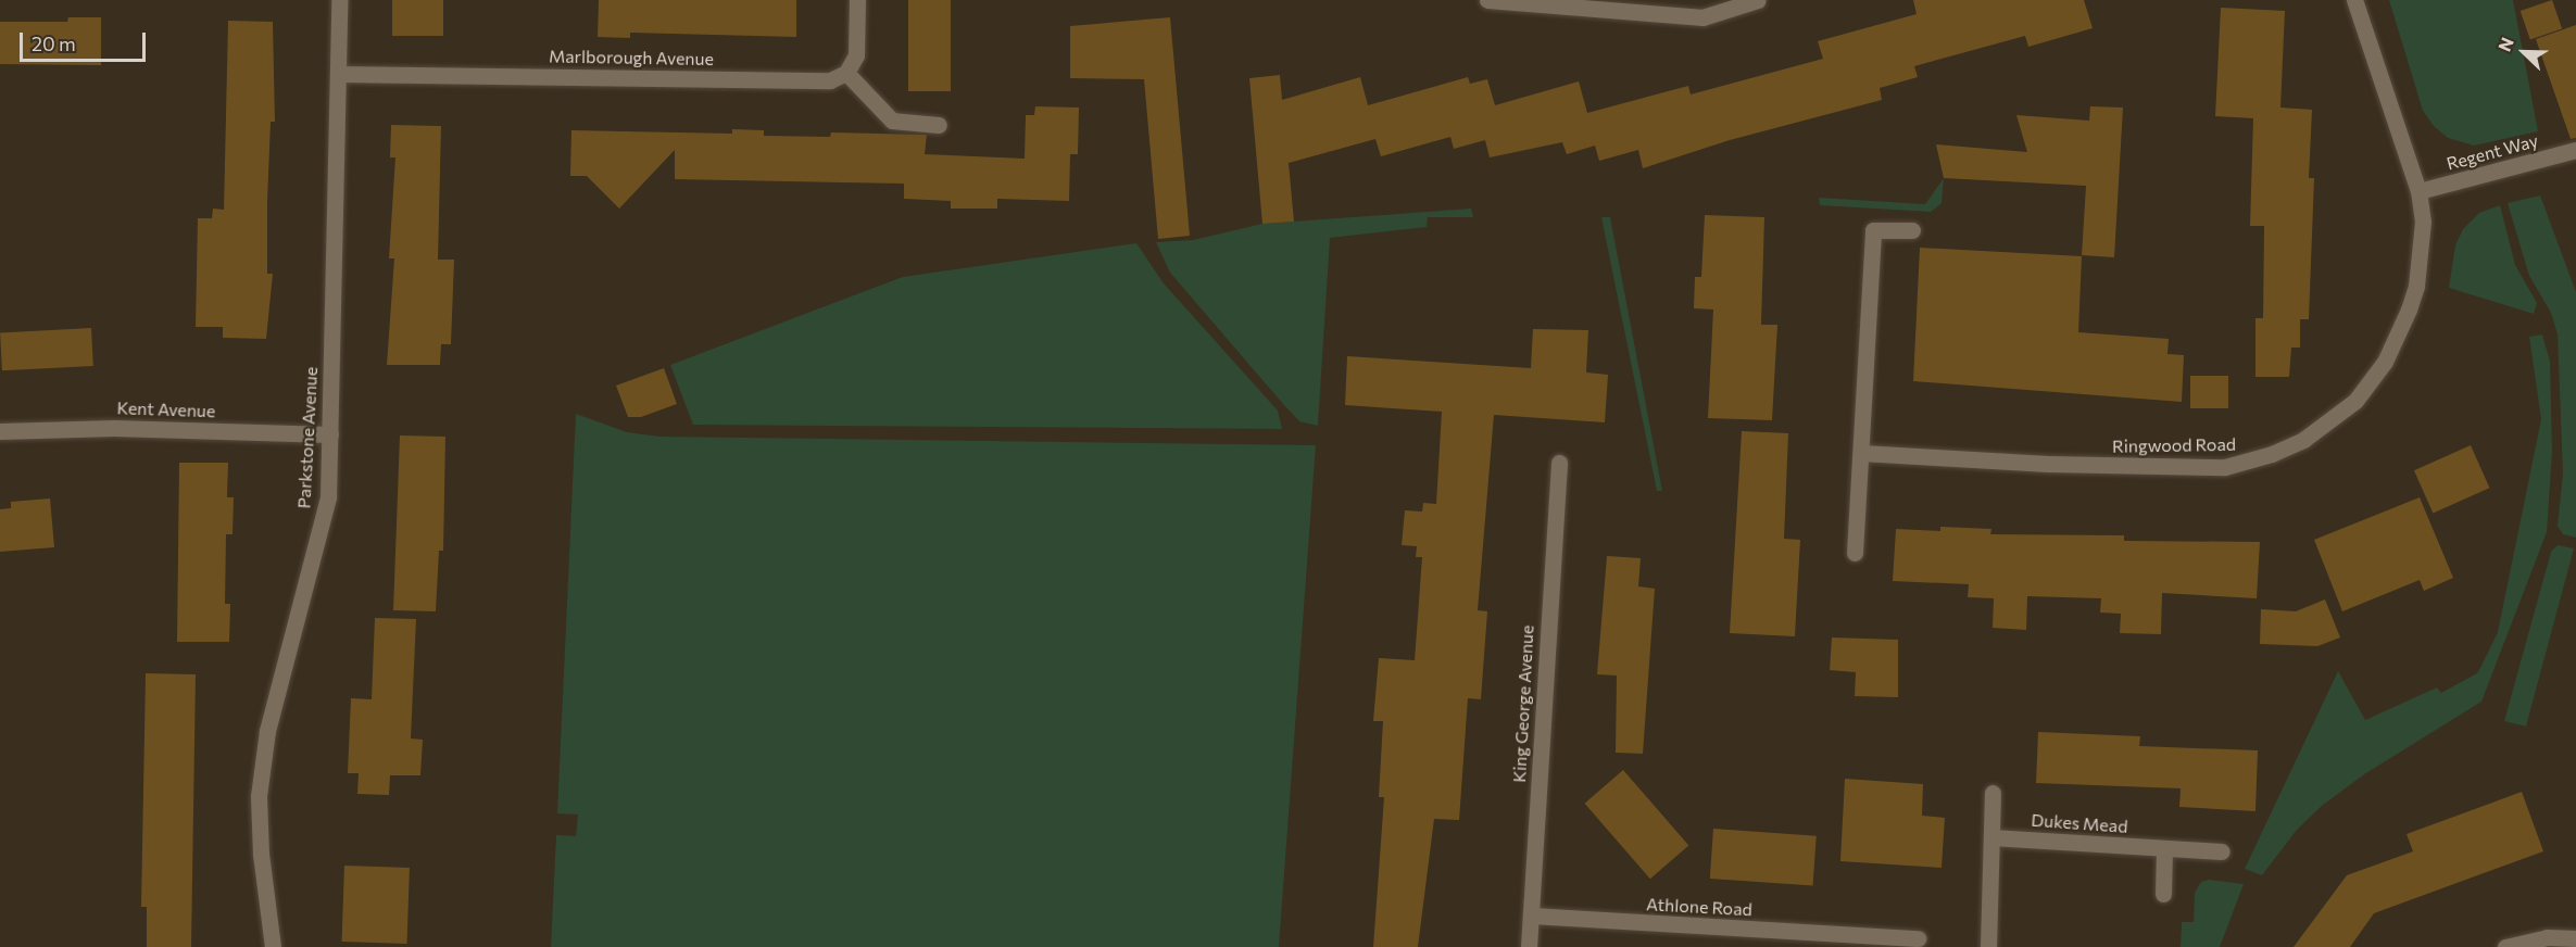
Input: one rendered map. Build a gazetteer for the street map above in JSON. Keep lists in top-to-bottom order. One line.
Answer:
{"streets":{"street":["Marlborough Avenue","Regent Way","Kent Avenue","Parkstone Avenue","Ringwood Road","King George Avenue","Dukes Mead","Athlone Road"]},"crossings":[["Marlborough Avenue","Parkstone Avenue"],["Regent Way","Ringwood Road"],["Kent Avenue","Parkstone Avenue"],["King George Avenue","Athlone Road"]],"scale_bar":"20 m","north":"top left"}
